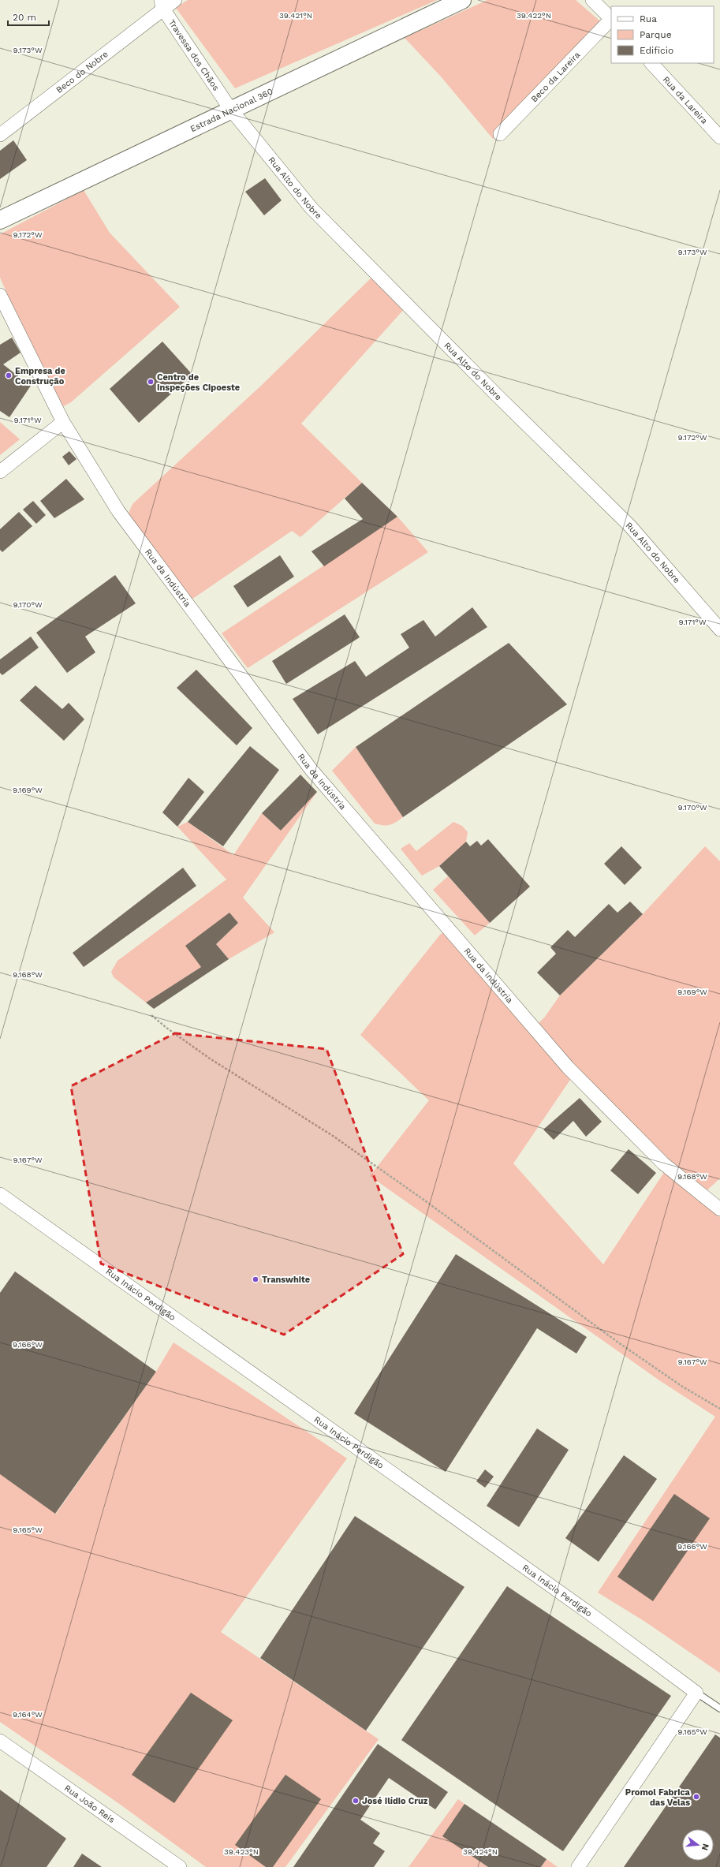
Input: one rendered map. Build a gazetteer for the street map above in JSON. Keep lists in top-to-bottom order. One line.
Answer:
{"streets":{"main road":["Estrada Nacional 360"],"street":["Travessa dos Chãos","Beco do Nobre","Beco da Lareira","Rua da Lareira","Rua Alto do Nobre","Rua da Indústria","Rua Inácio Perdigão","Rua João Reis"]},"crossings":[["Travessa dos Chãos","Beco do Nobre"],["Travessa dos Chãos","Estrada Nacional 360"],["Travessa dos Chãos","Rua Alto do Nobre"],["Estrada Nacional 360","Rua Alto do Nobre"]],"places":["Empresa de Construção","Centro de Inspeções Cipoeste","Transwhite","Promol Fabrica das Velas","José Ilídio Cruz"],"legend":["Rua","Parque","Edifício"],"scale_bar":"20 m","north":"right","coordinates":["39.421°N","39.422°N","9.173°W","9.172°W","9.171°W","9.170°W","9.169°W","9.168°W","9.167°W","9.166°W","9.165°W","9.164°W","39.423°N","39.424°N"]}
